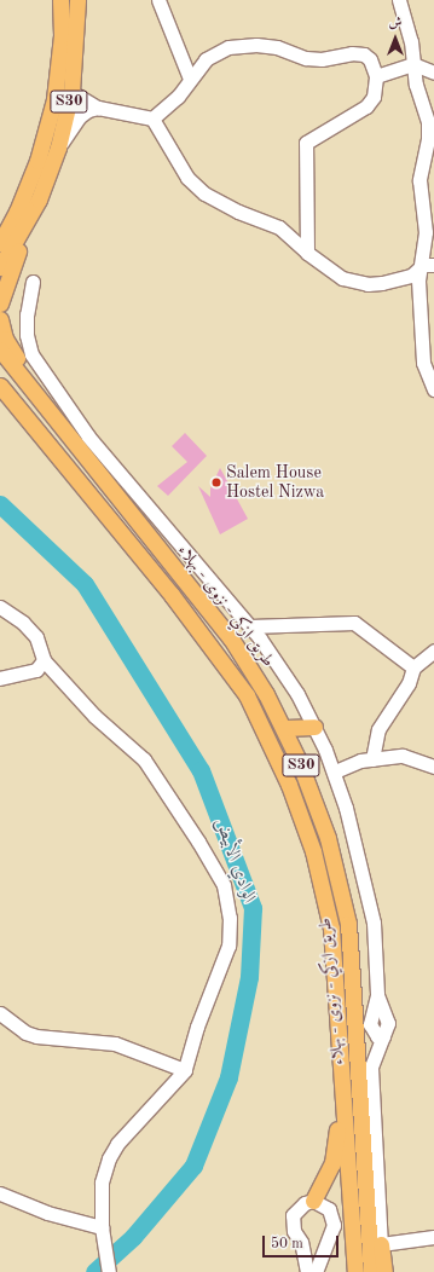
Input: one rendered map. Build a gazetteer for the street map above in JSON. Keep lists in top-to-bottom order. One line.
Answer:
{"streets":{"main road":["S30","طريق ازكي - نزوى - بهلاء"]},"water":["الوادي الأبيض"],"places":["Salem House Hostel Nizwa"],"scale_bar":"50 m","north":"top"}
